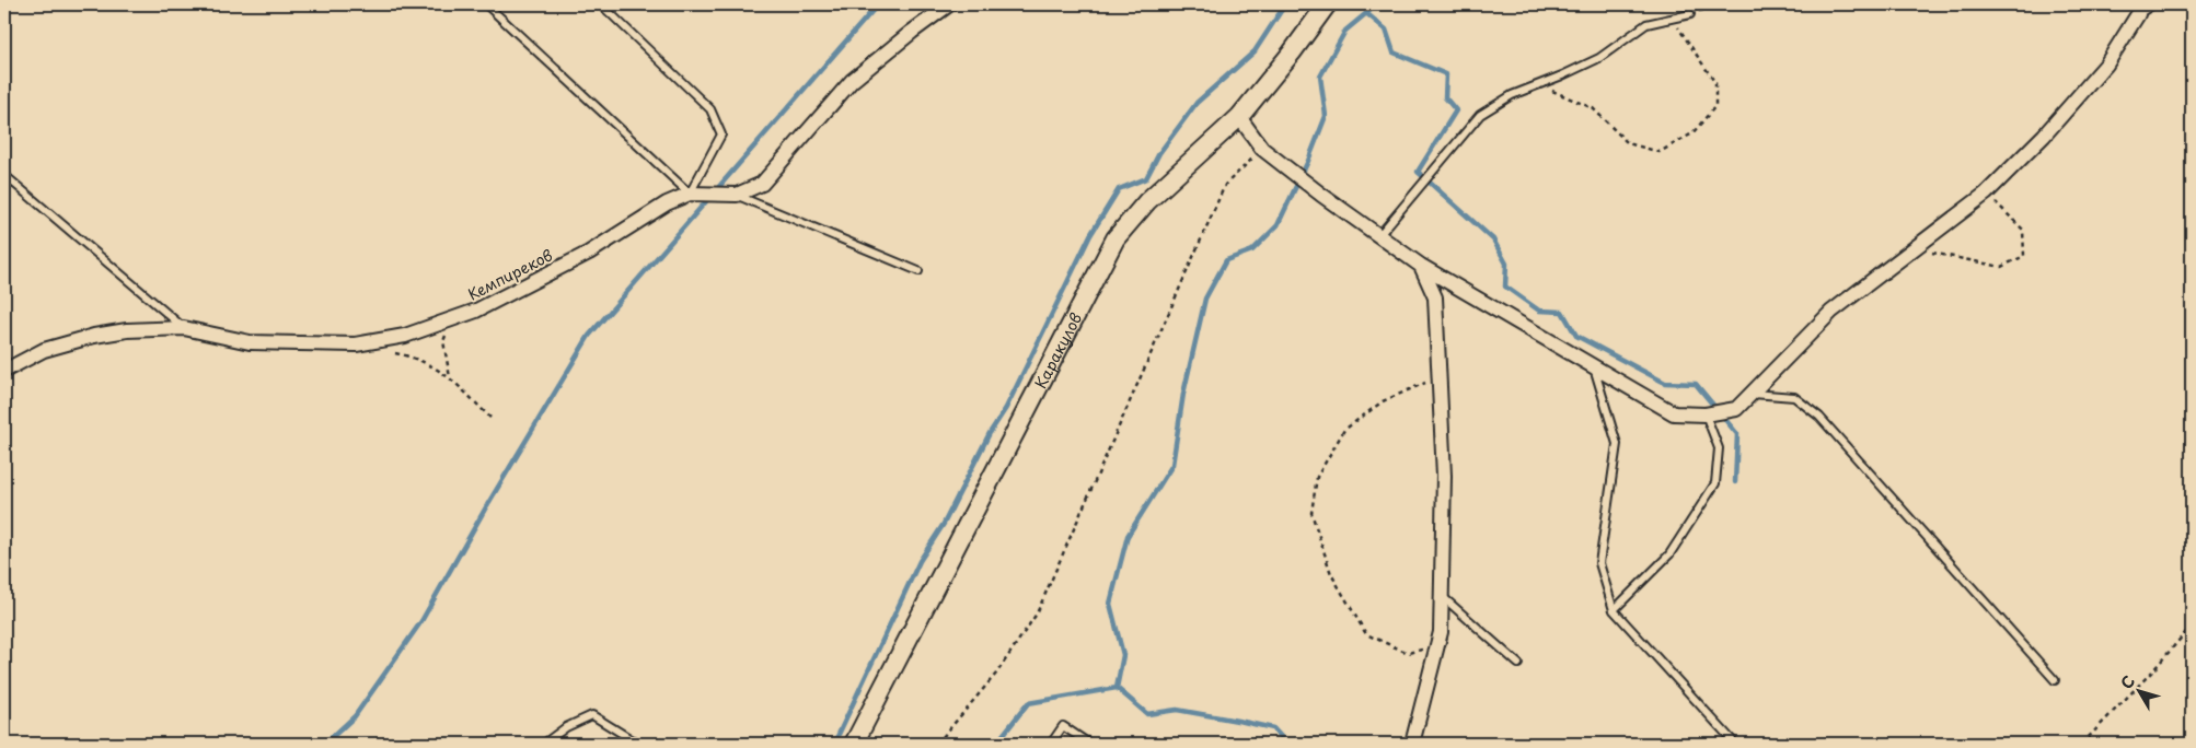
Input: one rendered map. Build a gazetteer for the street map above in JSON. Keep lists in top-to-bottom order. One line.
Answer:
{"streets":{"main road":["Каракулов"],"street":["Кемпиреков"]},"north":"top left"}
